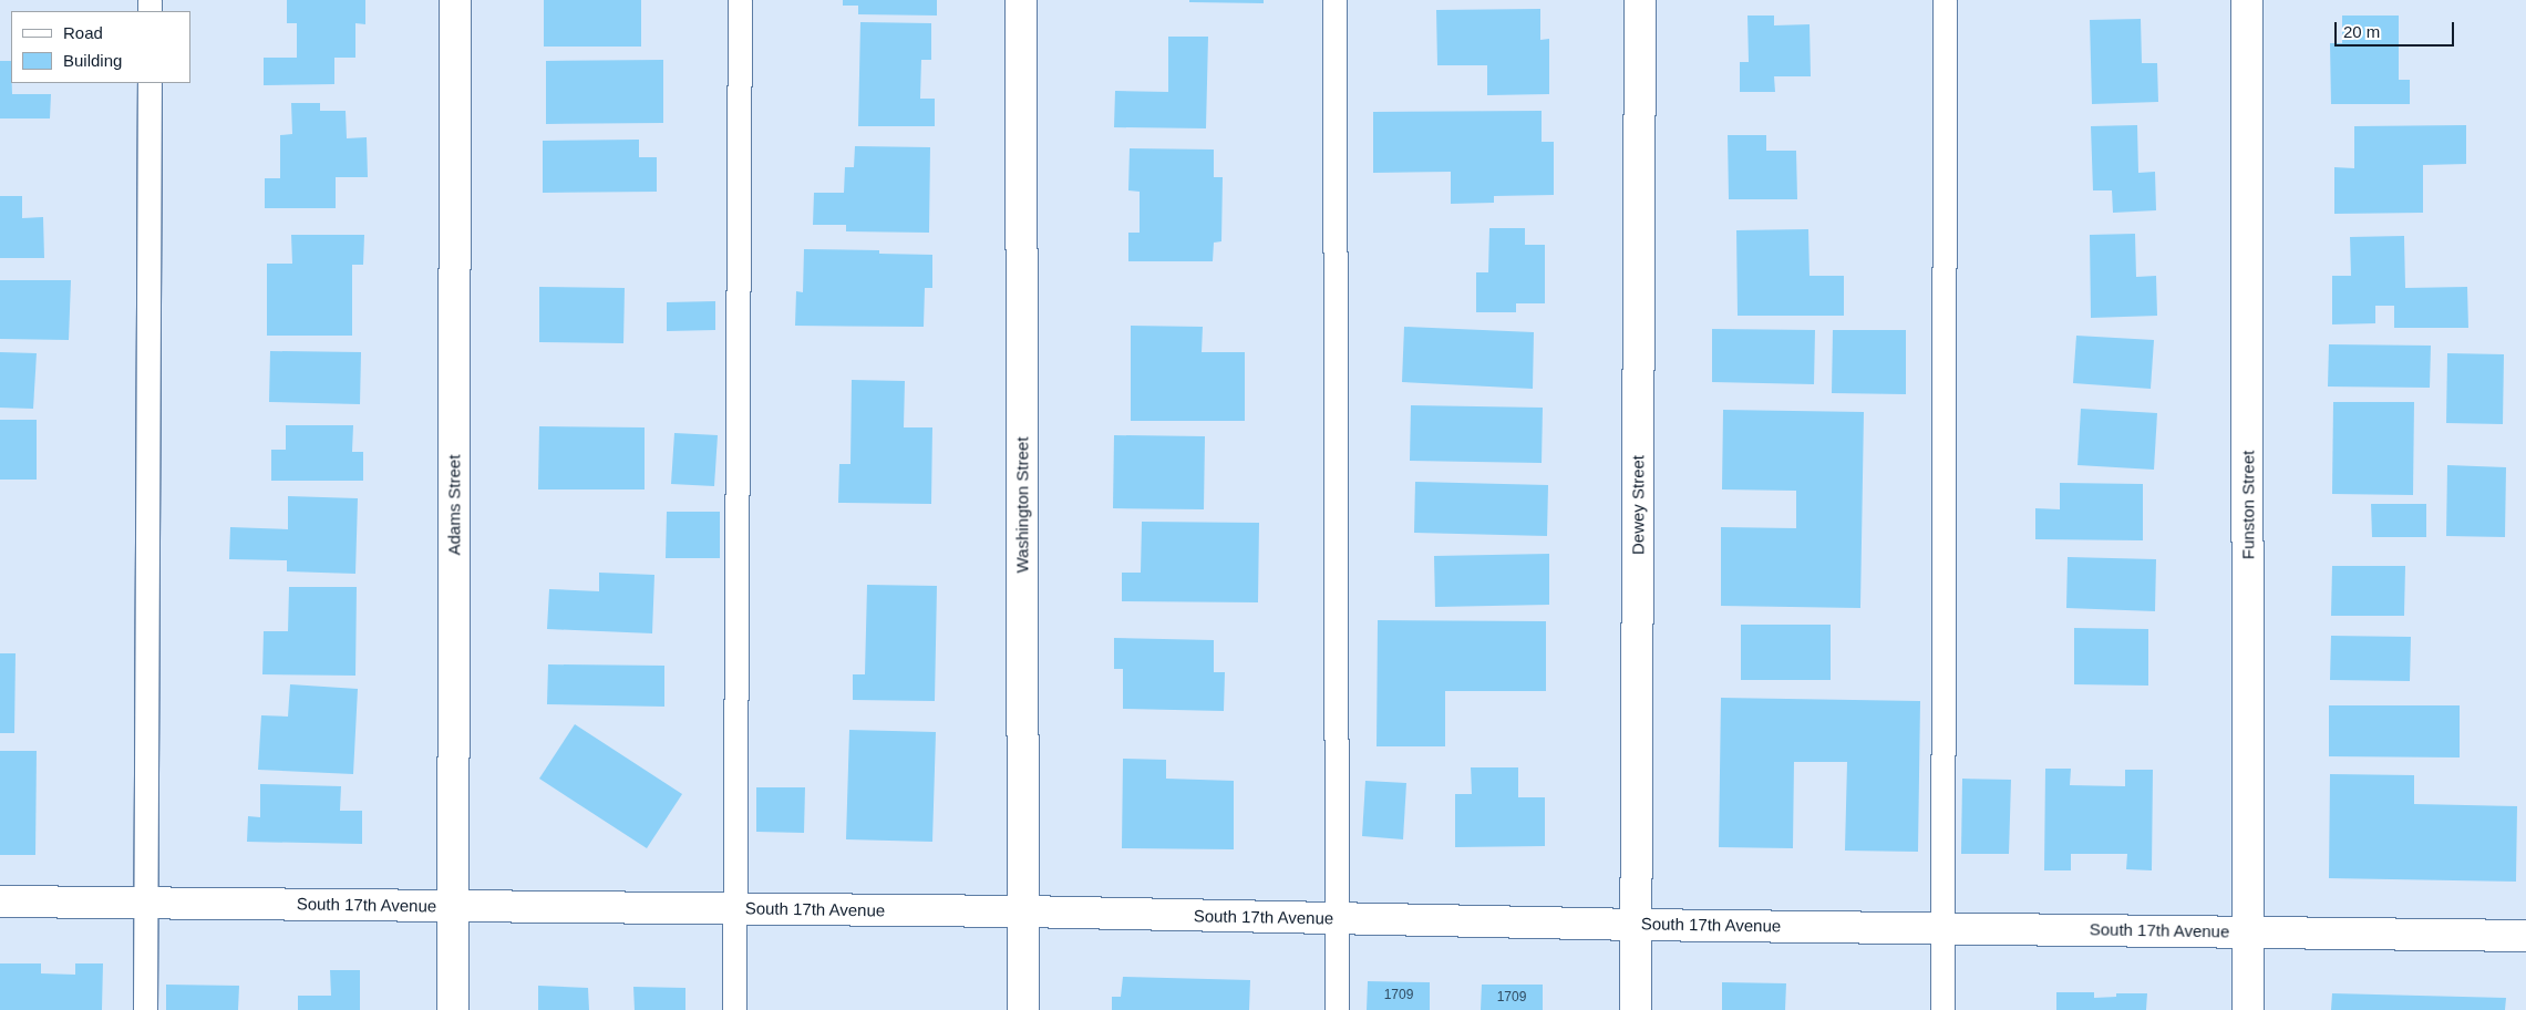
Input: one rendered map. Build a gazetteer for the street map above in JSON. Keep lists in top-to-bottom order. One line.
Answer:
{"streets":{"street":["Adams Street","Washington Street","Dewey Street","Funston Street","South 17th Avenue"]},"crossings":[["Adams Street","South 17th Avenue"],["Washington Street","South 17th Avenue"],["Dewey Street","South 17th Avenue"],["Funston Street","South 17th Avenue"]],"house_numbers":["1709","1709"],"legend":["Road","Building"],"scale_bar":"20 m"}
